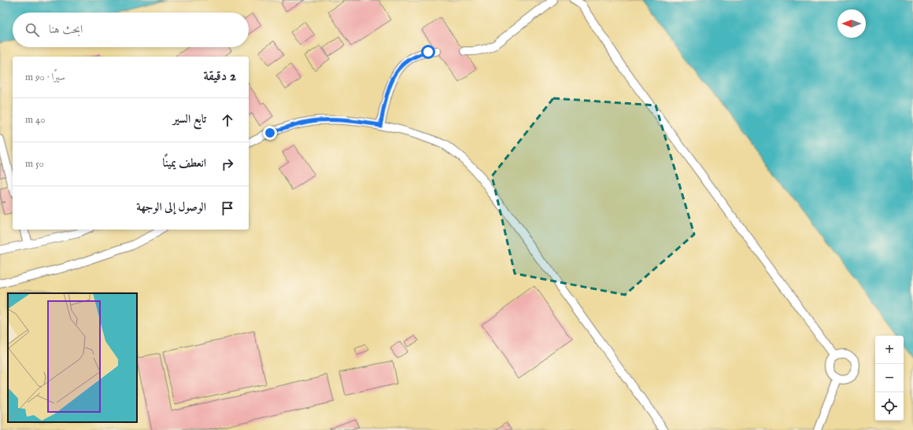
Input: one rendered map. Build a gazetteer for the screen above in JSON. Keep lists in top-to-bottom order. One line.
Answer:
{"north":"left","page":{"search":"ابحث هنا","heading":["2 دقيقة","سيرًا · 90 m"],"list":[["تابع السير","40 m"],["انعطف يمينًا","50 m"],"الوصول إلى الوجهة"],"map_buttons":["+","−"]}}
